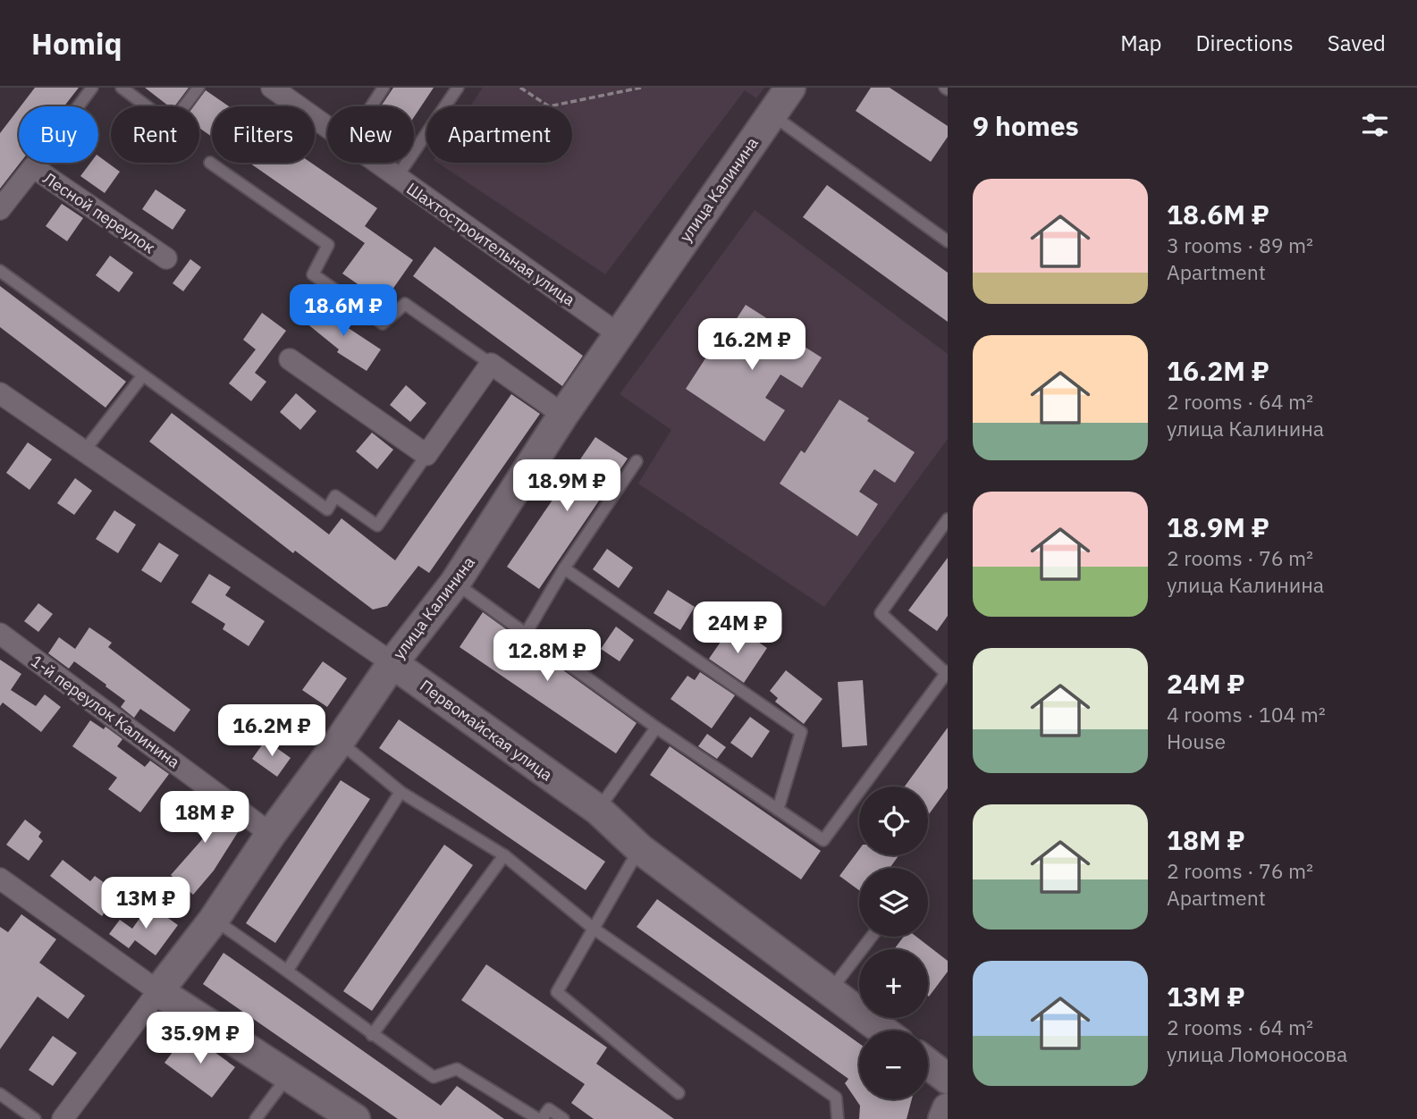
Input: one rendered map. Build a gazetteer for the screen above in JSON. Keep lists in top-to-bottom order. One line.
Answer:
{"streets":{"street":["улица Калинина","Лесной переулок","Шахтостроительная улица","1-й переулок Калинина","Первомайская улица"]},"crossings":[["улица Калинина","Шахтостроительная улица"],["улица Калинина","1-й переулок Калинина"],["улица Калинина","Первомайская улица"]],"page":{"header":"Homiq","nav":["Map","Directions","Saved"],"heading":"9 homes","chip":["Buy","Rent","Filters","New","Apartment"],"list":[{"name":"18.6M ₽","note":"3 rooms · 89 m² · Apartment"},{"name":"16.2M ₽","note":"2 rooms · 64 m² · улица Калинина"},{"name":"18.9M ₽","note":"2 rooms · 76 m² · улица Калинина"},{"name":"24M ₽","note":"4 rooms · 104 m² · House"},{"name":"18M ₽","note":"2 rooms · 76 m² · Apartment"},{"name":"13M ₽","note":"2 rooms · 64 m² · улица Ломоносова"}],"price":["18.6M ₽","16.2M ₽","18.9M ₽","24M ₽","12.8M ₽","16.2M ₽","18M ₽","13M ₽","35.9M ₽"],"map_buttons":["+","−"]}}
